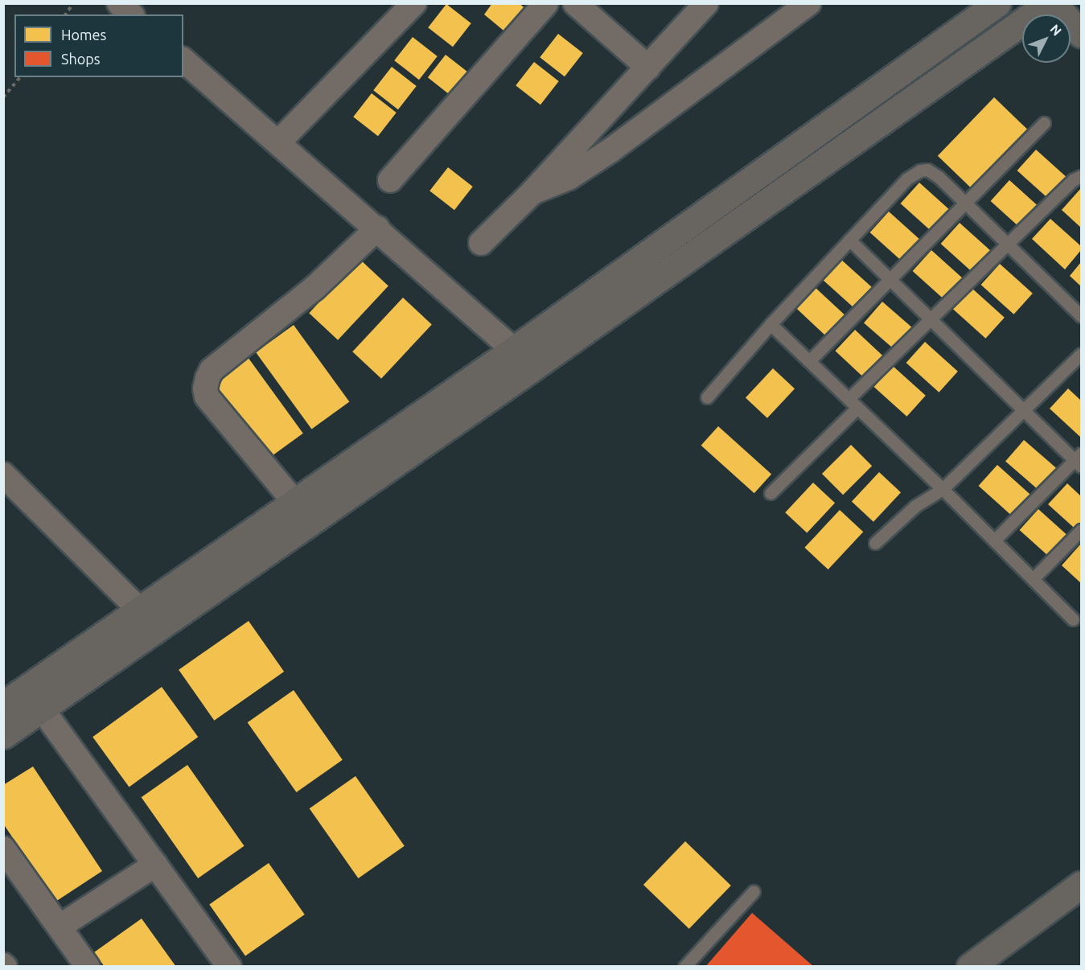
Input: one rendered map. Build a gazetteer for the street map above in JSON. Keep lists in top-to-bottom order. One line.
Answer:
{"legend":["Homes","Shops"],"north":"top right"}
